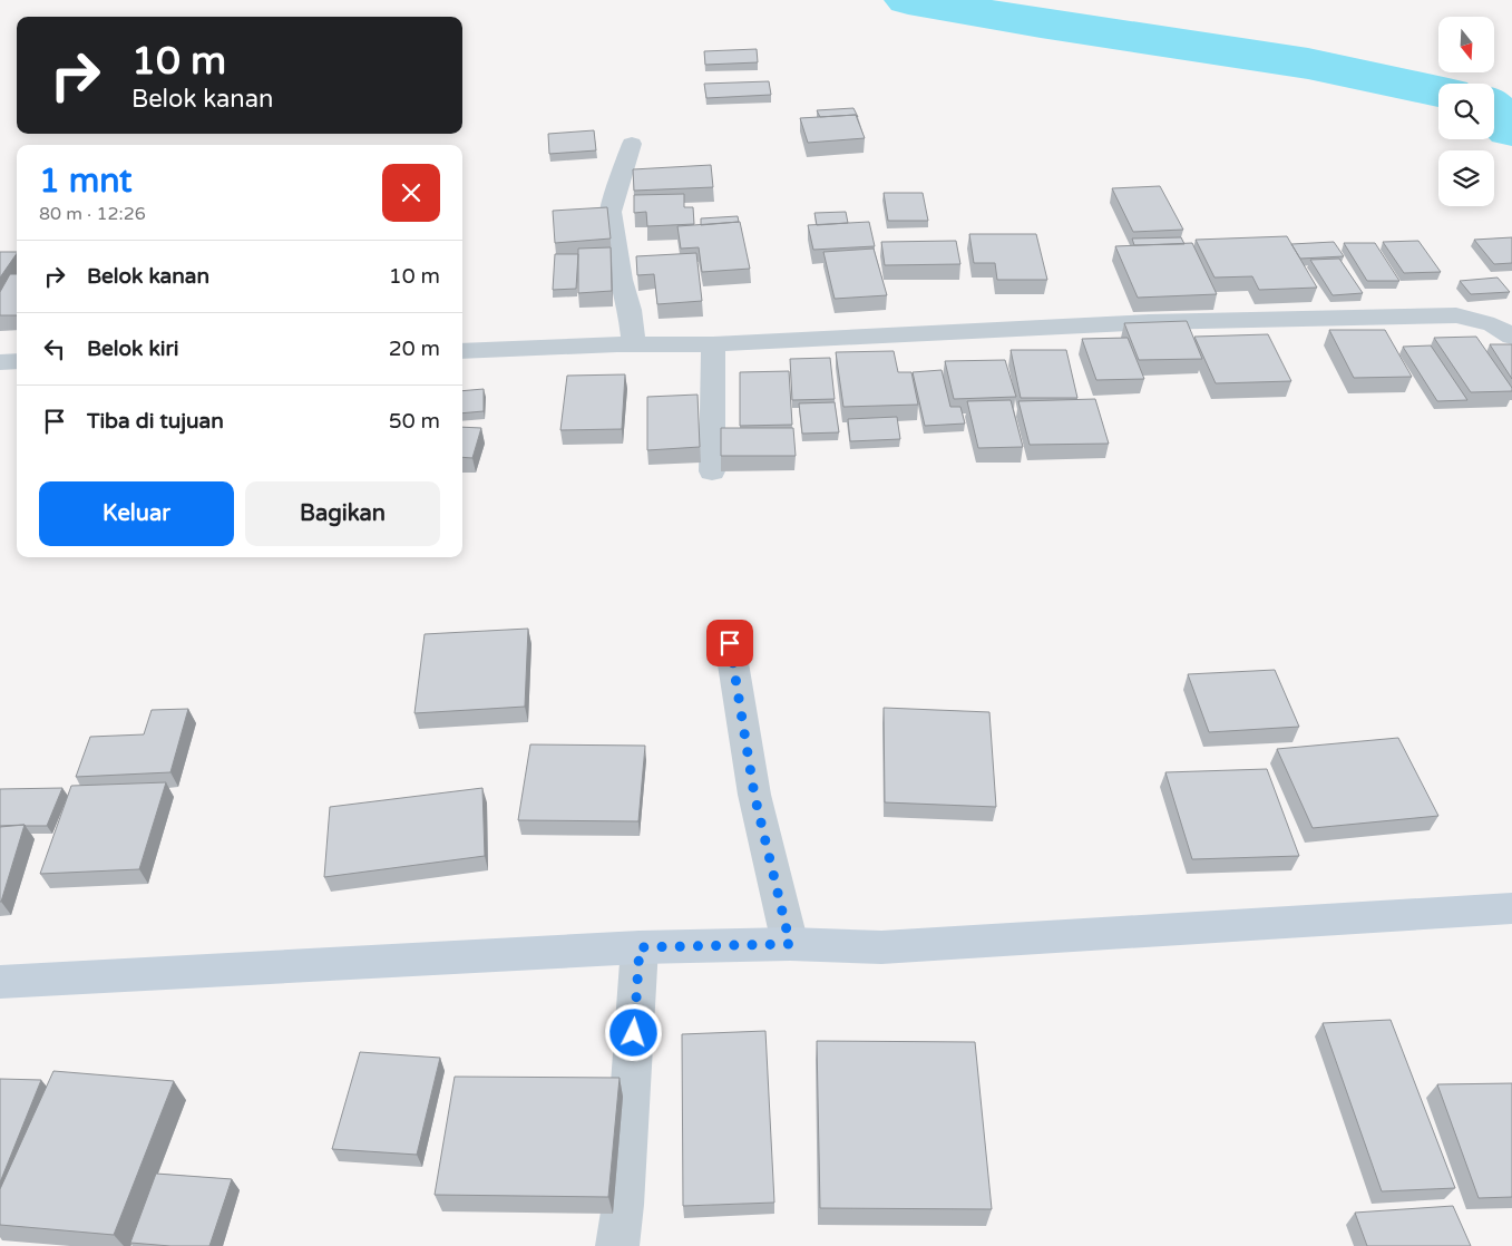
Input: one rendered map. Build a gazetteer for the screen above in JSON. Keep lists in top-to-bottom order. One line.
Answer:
{"north":"bottom","page":{"turn":["10 m","Belok kanan"],"heading":["1 mnt","80 m · 12:26"],"list":[{"name":"Belok kanan","value":"10 m"},{"name":"Belok kiri","value":"20 m"},{"name":"Tiba di tujuan","value":"50 m"}],"buttons":["Keluar","Bagikan"]}}
